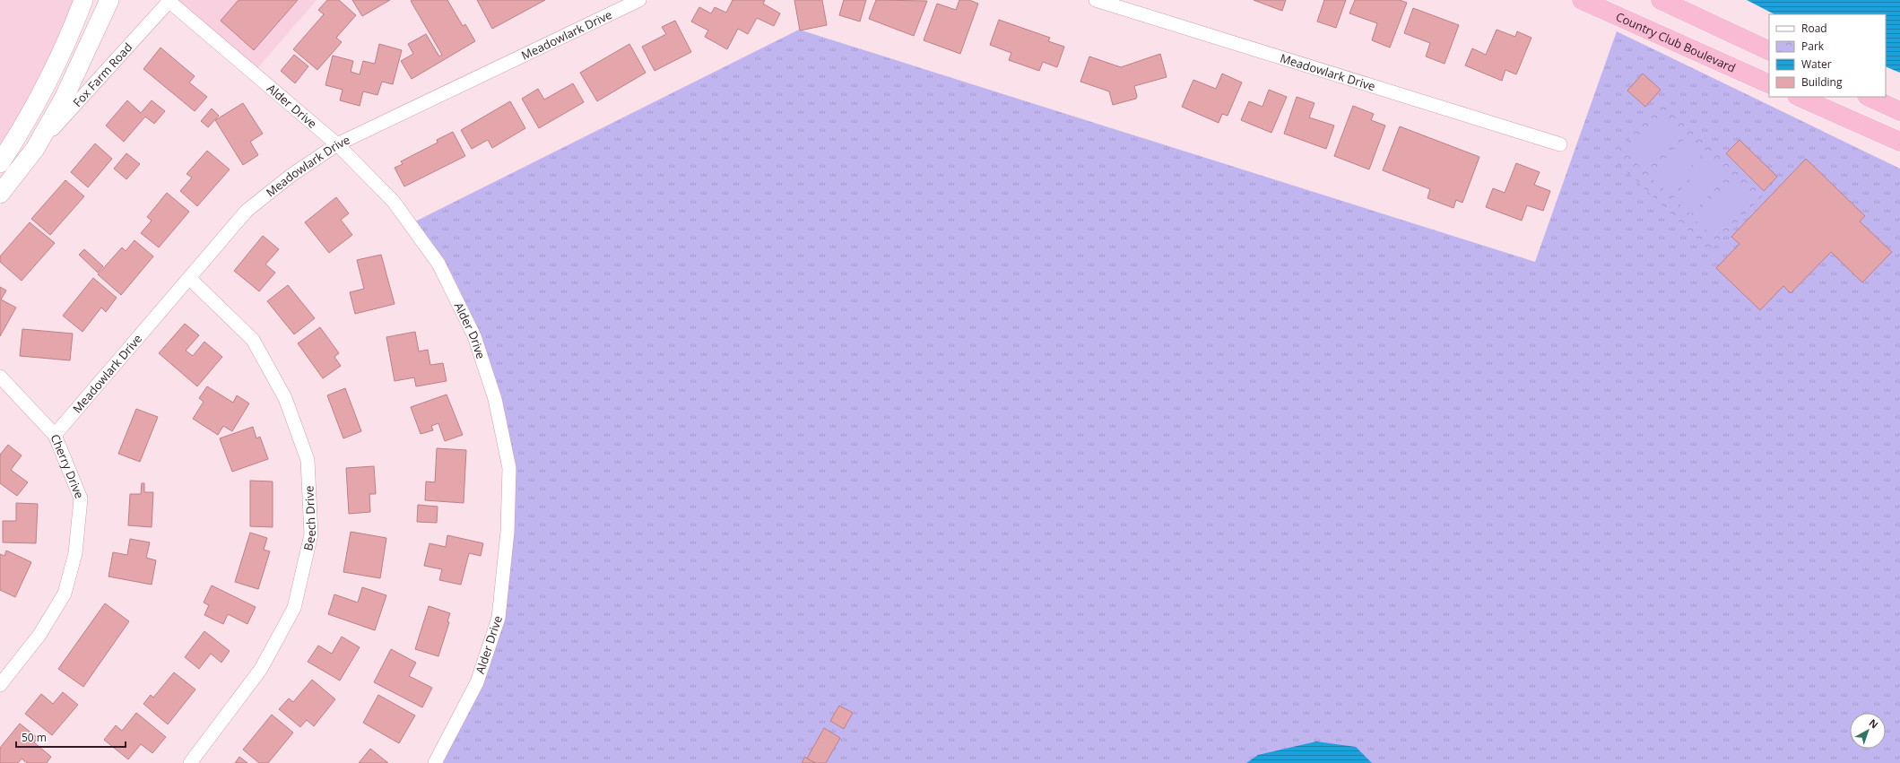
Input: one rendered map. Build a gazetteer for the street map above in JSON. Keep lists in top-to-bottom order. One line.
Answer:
{"streets":{"highway":["Country Club Boulevard"],"street":["Meadowlark Drive","Fox Farm Road","Alder Drive","Cherry Drive","Beech Drive"]},"crossings":[["Meadowlark Drive","Alder Drive"],["Meadowlark Drive","Cherry Drive"],["Meadowlark Drive","Beech Drive"],["Fox Farm Road","Alder Drive"]],"legend":["Road","Park","Water","Building"],"scale_bar":"50 m","north":"top right"}
